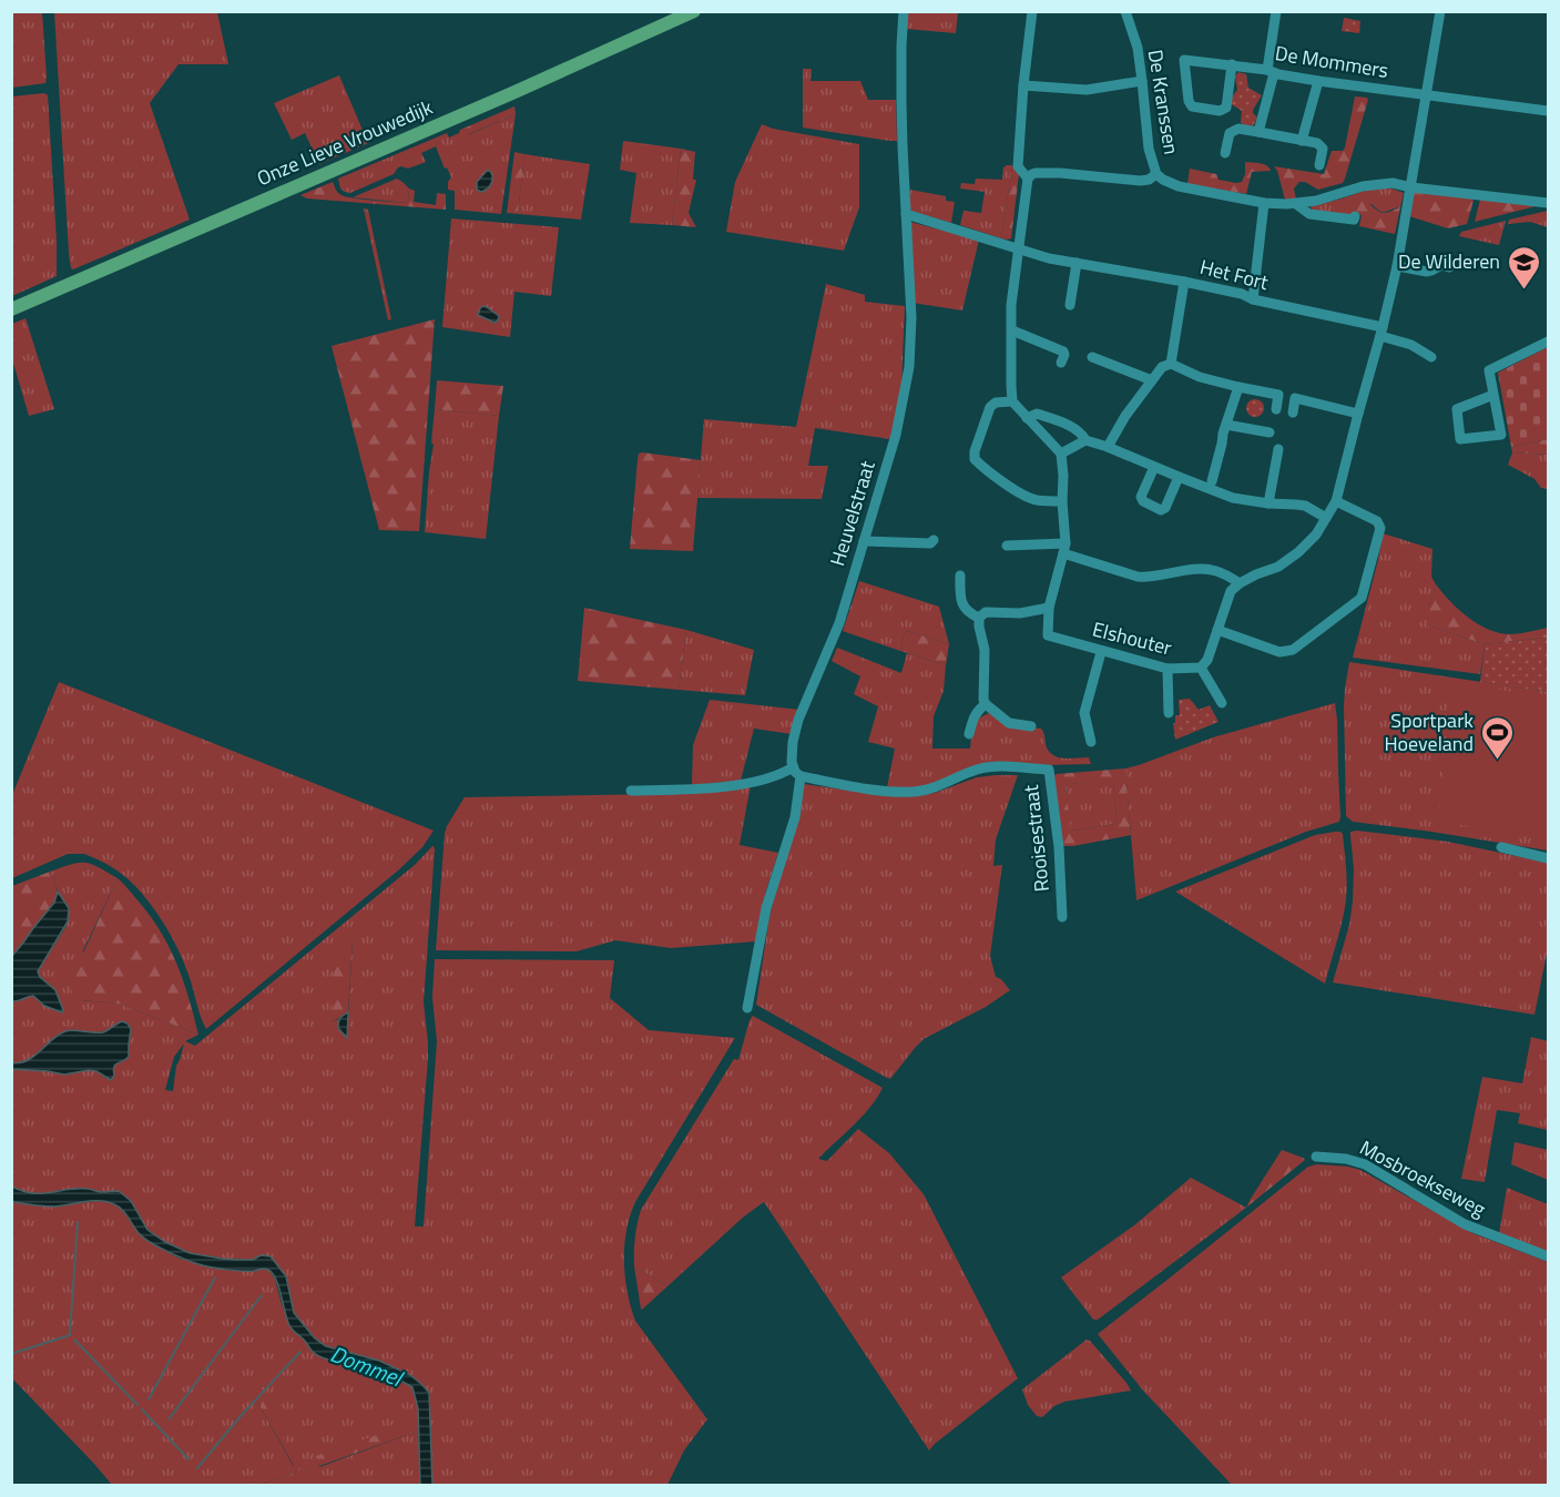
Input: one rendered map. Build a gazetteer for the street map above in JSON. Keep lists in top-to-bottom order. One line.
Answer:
{"streets":{"main road":["Onze Lieve Vrouwedijk"],"street":["De Mommers","De Kranssen","Het Fort","Heuvelstraat","Elshouter","Rooisestraat","Mosbroekseweg"]},"crossings":[["Het Fort","Heuvelstraat"]],"water":["Dommel"],"places":{"school or university":["De Wilderen"],"sports":["Sportpark Hoeveland"]}}
